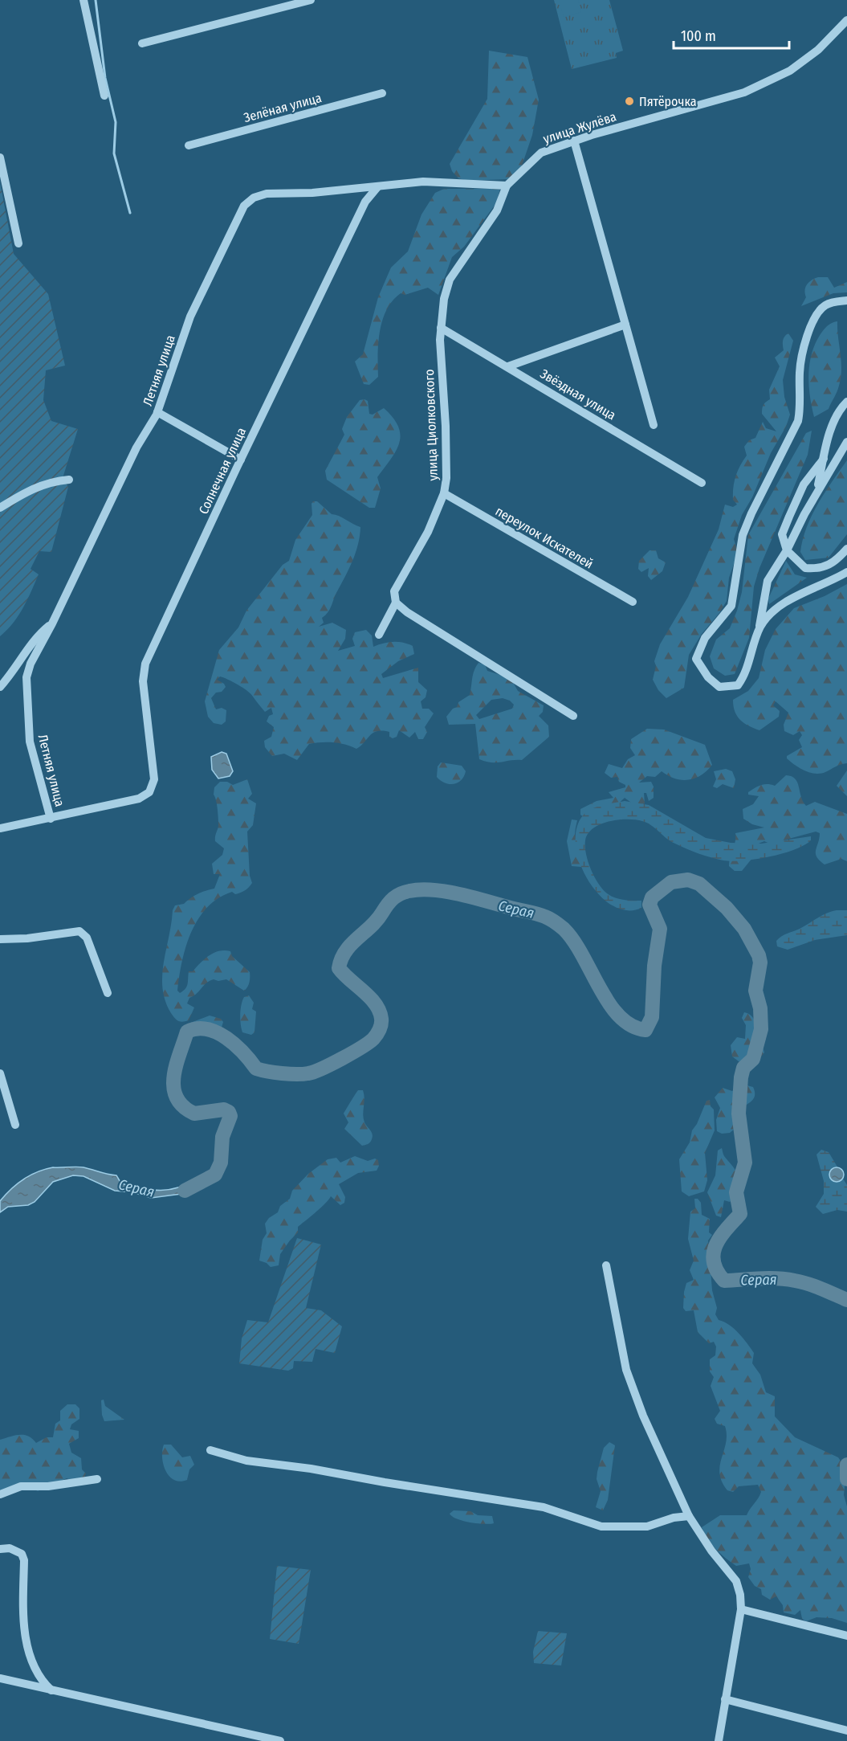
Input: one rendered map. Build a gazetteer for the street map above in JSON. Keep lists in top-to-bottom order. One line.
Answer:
{"streets":{"street":["Зелёная улица","улица Жулёва","Летняя улица","Звёздная улица","улица Циолковского","Солнечная улица","переулок Искателей"]},"crossings":[["улица Жулёва","Летняя улица"],["улица Жулёва","улица Циолковского"],["Летняя улица","улица Циолковского"],["Летняя улица","Солнечная улица"],["Звёздная улица","улица Циолковского"],["улица Циолковского","переулок Искателей"]],"water":["Серая"],"places":["Пятёрочка"],"scale_bar":"100 m"}
